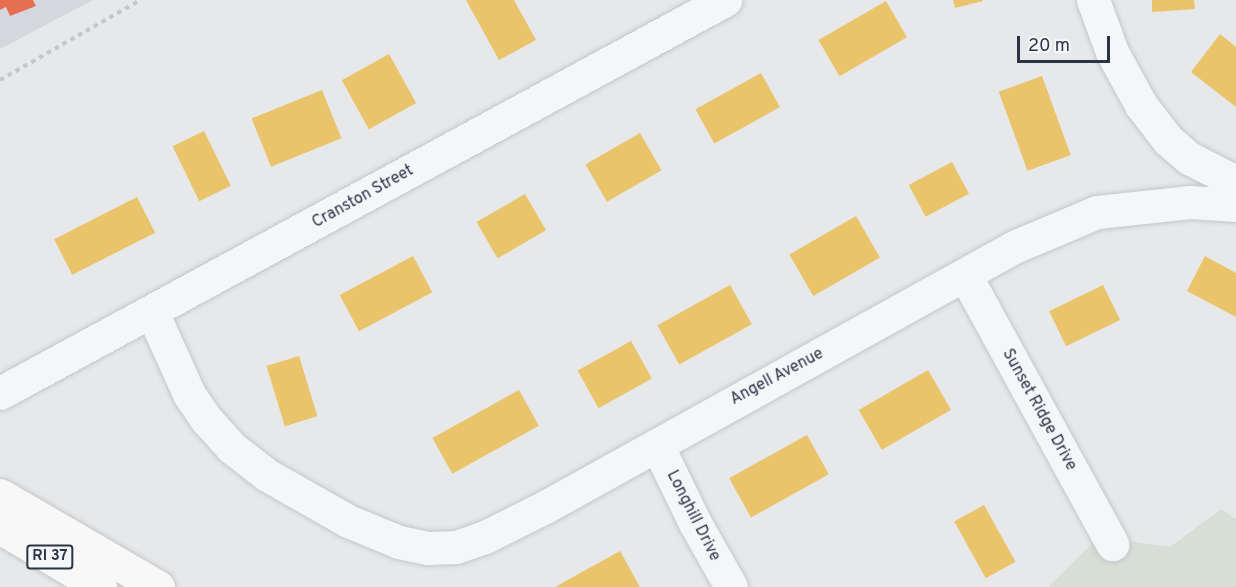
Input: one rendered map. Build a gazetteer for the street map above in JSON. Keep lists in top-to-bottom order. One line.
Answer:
{"streets":{"highway":["RI 37"],"street":["Cranston Street","Angell Avenue","Sunset Ridge Drive","Longhill Drive"]},"crossings":[["Cranston Street","Angell Avenue"],["Angell Avenue","Sunset Ridge Drive"],["Angell Avenue","Longhill Drive"]],"scale_bar":"20 m"}
